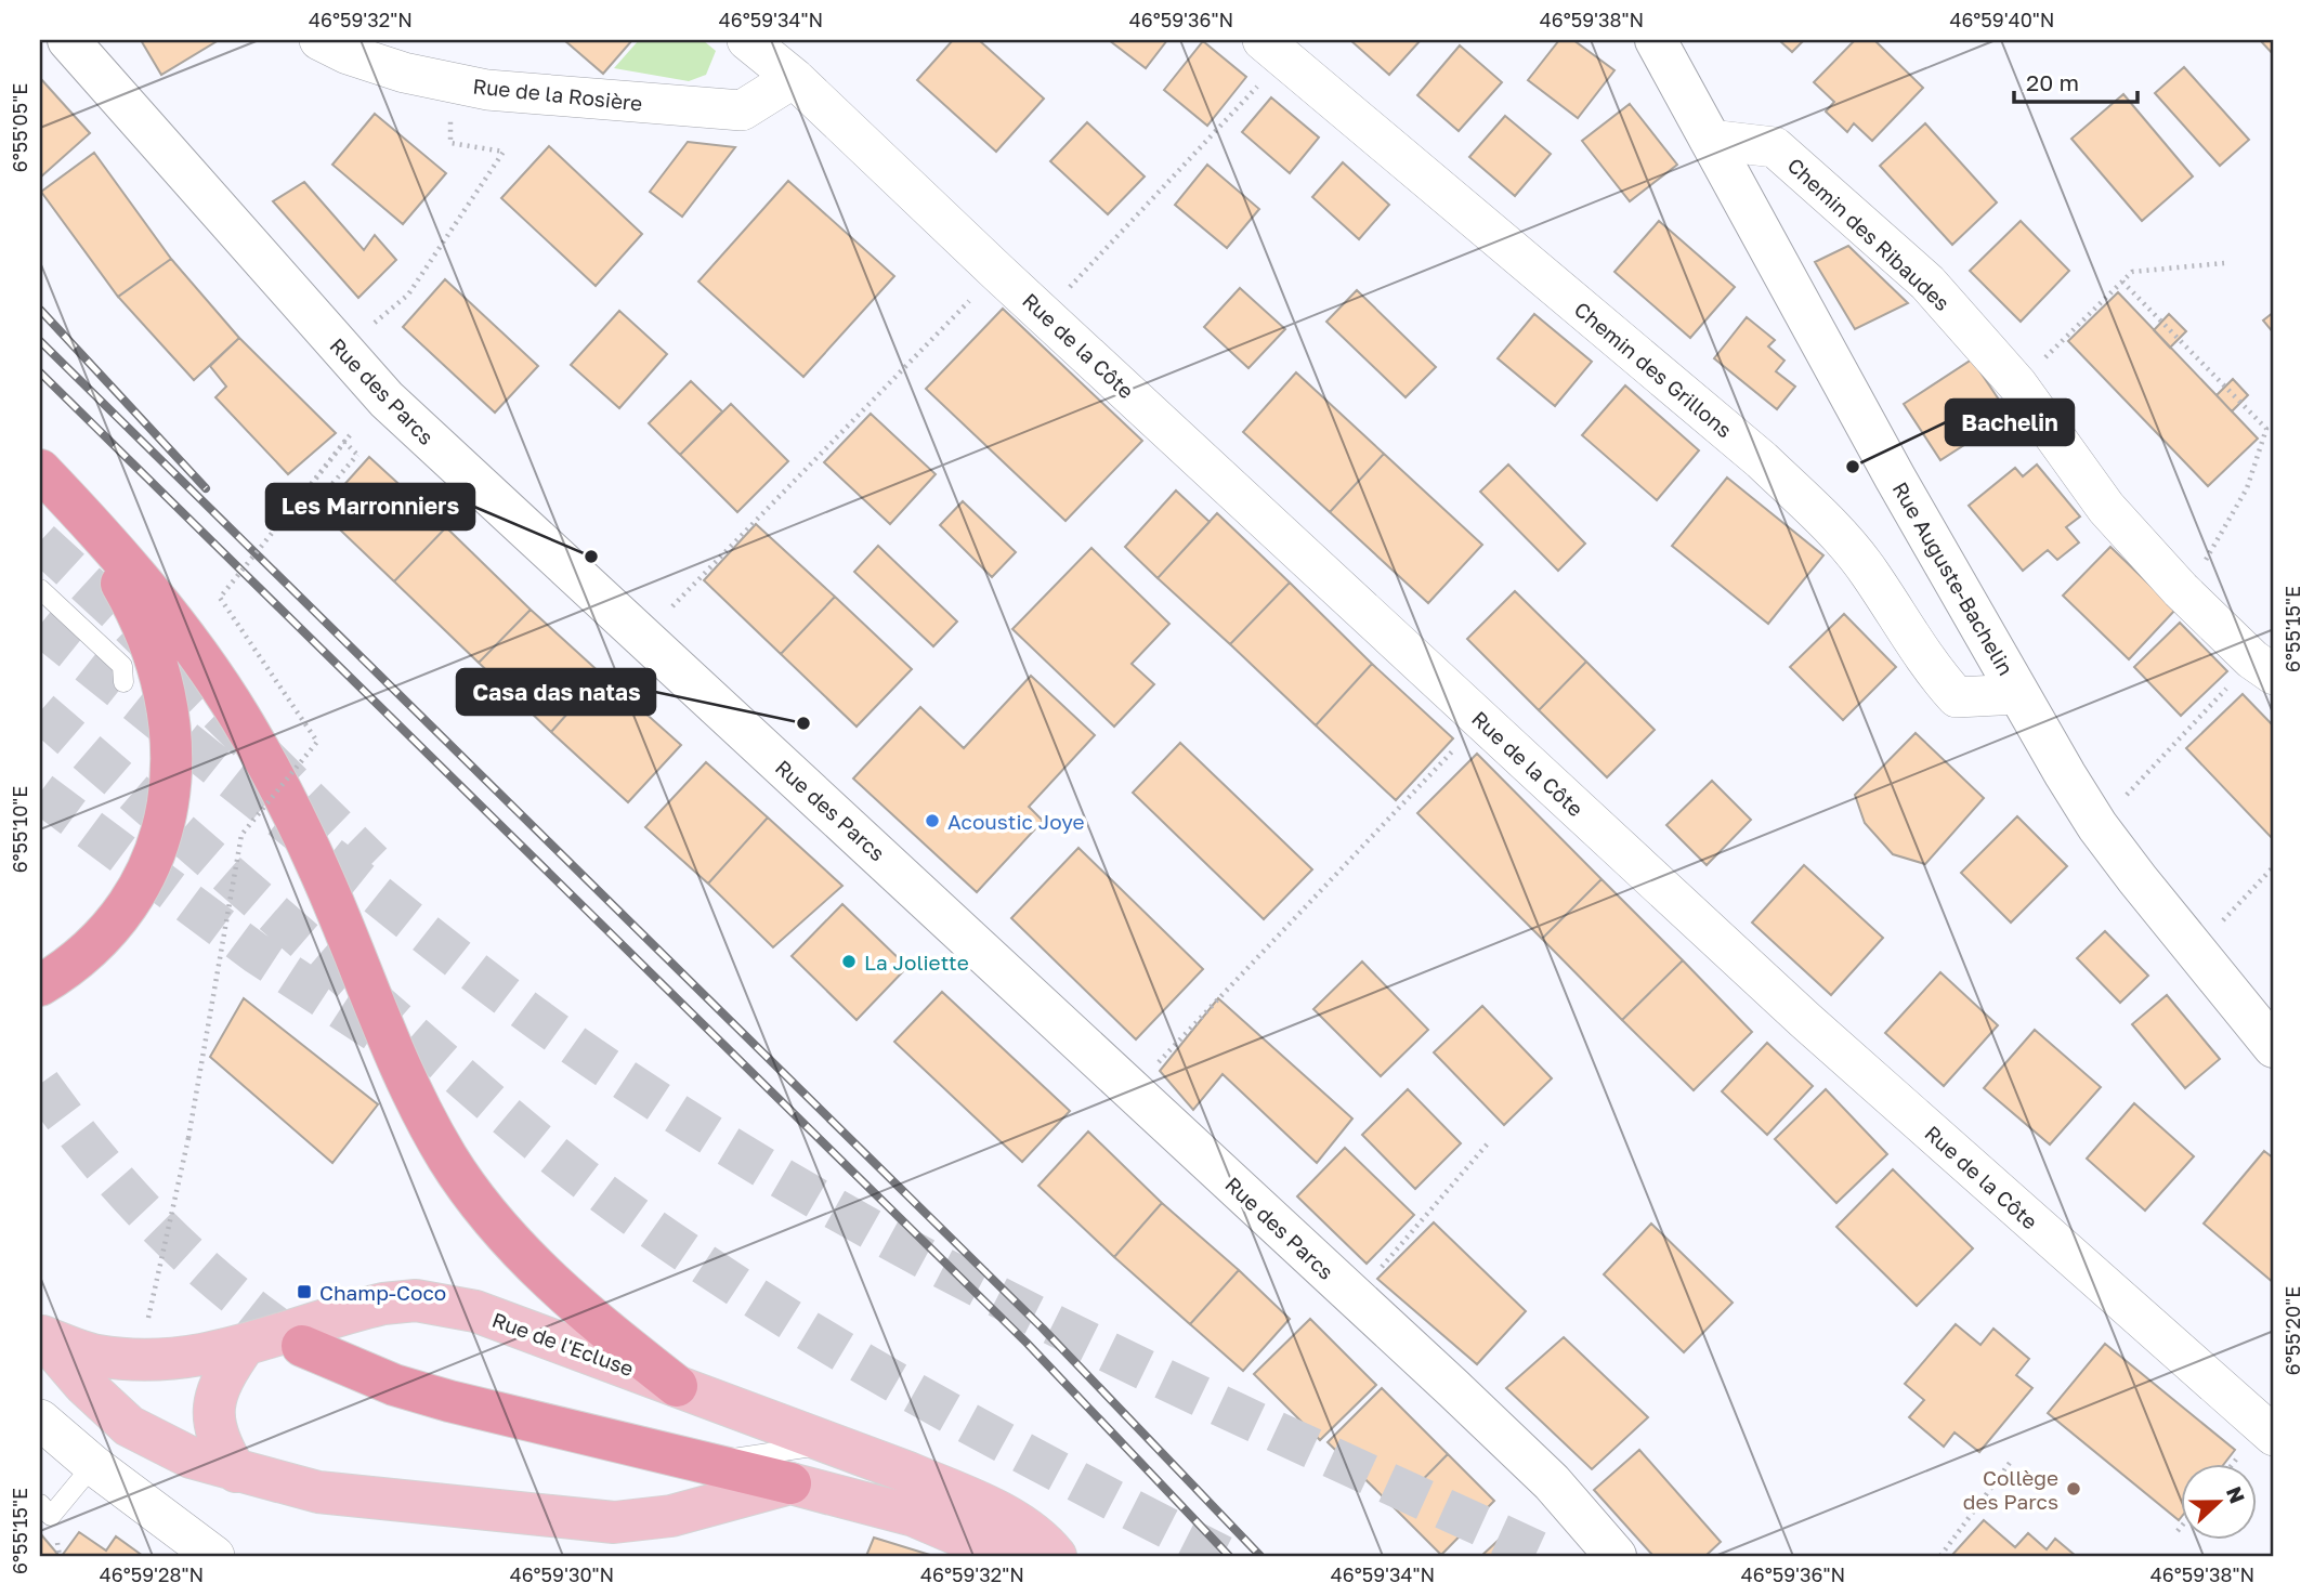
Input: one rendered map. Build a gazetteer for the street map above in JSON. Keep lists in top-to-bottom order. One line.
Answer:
{"streets":{"main road":["Rue des Parcs","Rue Auguste-Bachelin","Rue de l'Ecluse"],"street":["Rue de la Rosière","Chemin des Ribaudes","Rue de la Côte","Chemin des Grillons"]},"crossings":[["Rue de la Rosière","Rue de la Côte"],["Chemin des Ribaudes","Rue Auguste-Bachelin"],["Chemin des Grillons","Rue Auguste-Bachelin"]],"places":{"other":["Bachelin","Les Marronniers","Casa das natas","Acoustic Joye","La Joliette","Collège des Parcs"],"transit":["Champ-Coco"]},"scale_bar":"20 m","north":"right","coordinates":["46°59'32\"N","46°59'34\"N","46°59'36\"N","46°59'38\"N","46°59'40\"N","6°55'05\"E","6°55'15\"E","6°55'10\"E","6°55'20\"E","46°59'28\"N","46°59'30\"N"]}
